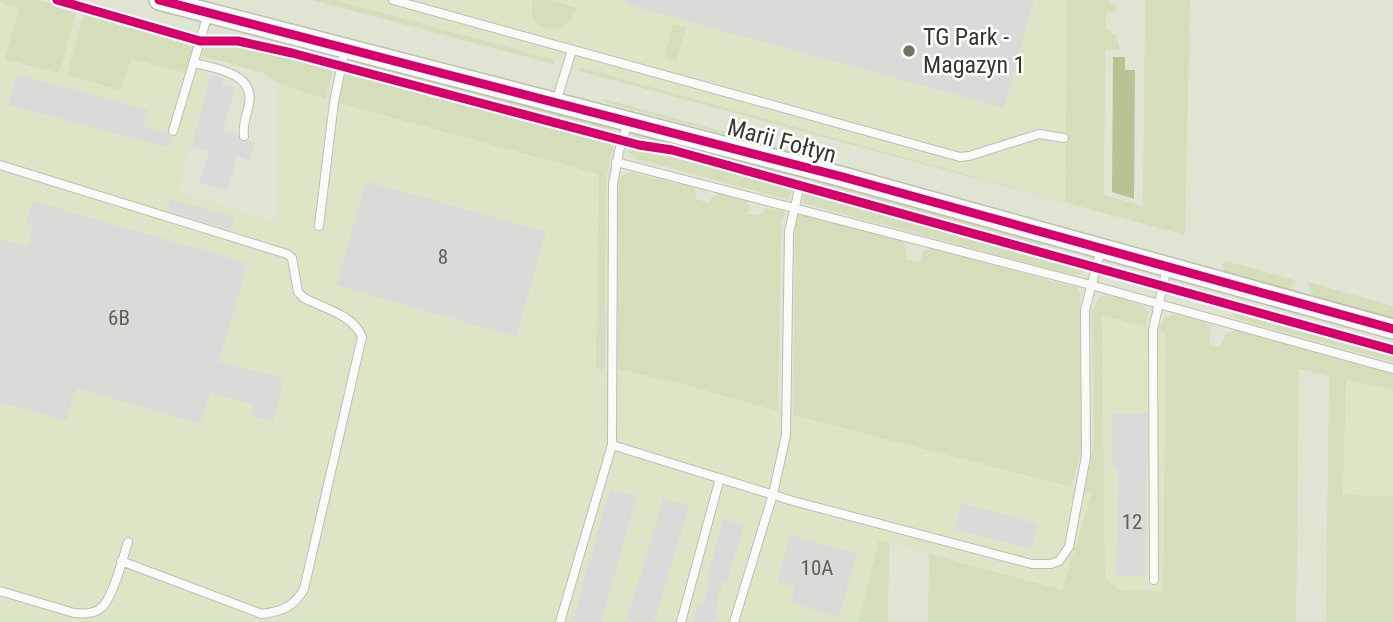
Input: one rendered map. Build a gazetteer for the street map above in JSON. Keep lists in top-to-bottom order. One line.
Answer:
{"streets":{"street":["Marii Fołtyn"]},"places":["TG Park - Magazyn 1"],"house_numbers":["8","6B","12","10A"]}
